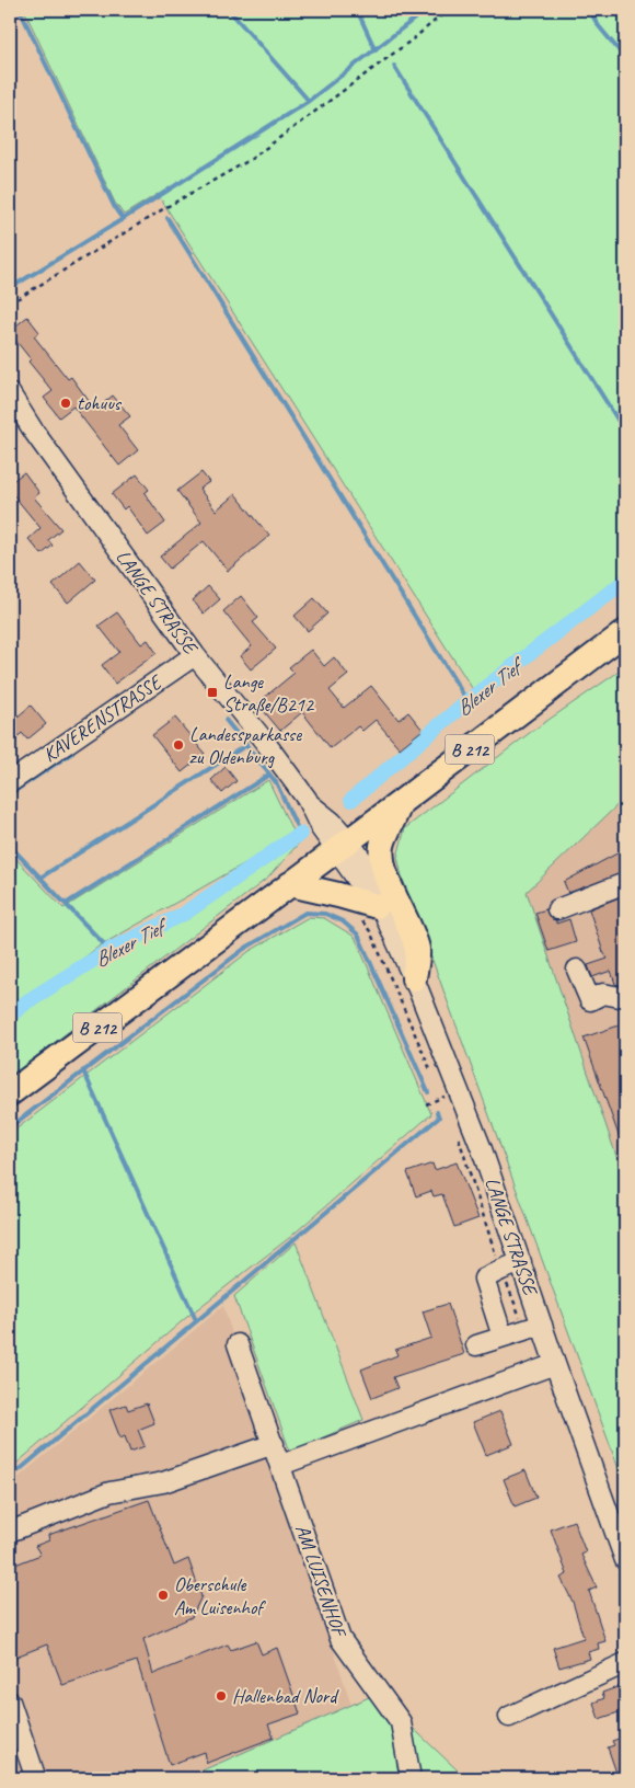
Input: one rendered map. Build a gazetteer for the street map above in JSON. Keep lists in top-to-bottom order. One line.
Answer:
{"streets":{"main road":["B 212"],"street":["LANGE STRASSE","KAVERENSTRASSE","AM LUISENHOF"]},"crossings":[["LANGE STRASSE","KAVERENSTRASSE"],["LANGE STRASSE","B 212"]],"water":["Blexer Tief"],"places":{"other":["tohuus","Landessparkasse zu Oldenburg","Oberschule Am Luisenhof","Hallenbad Nord"],"transit":["Lange Straße/B212"]}}
